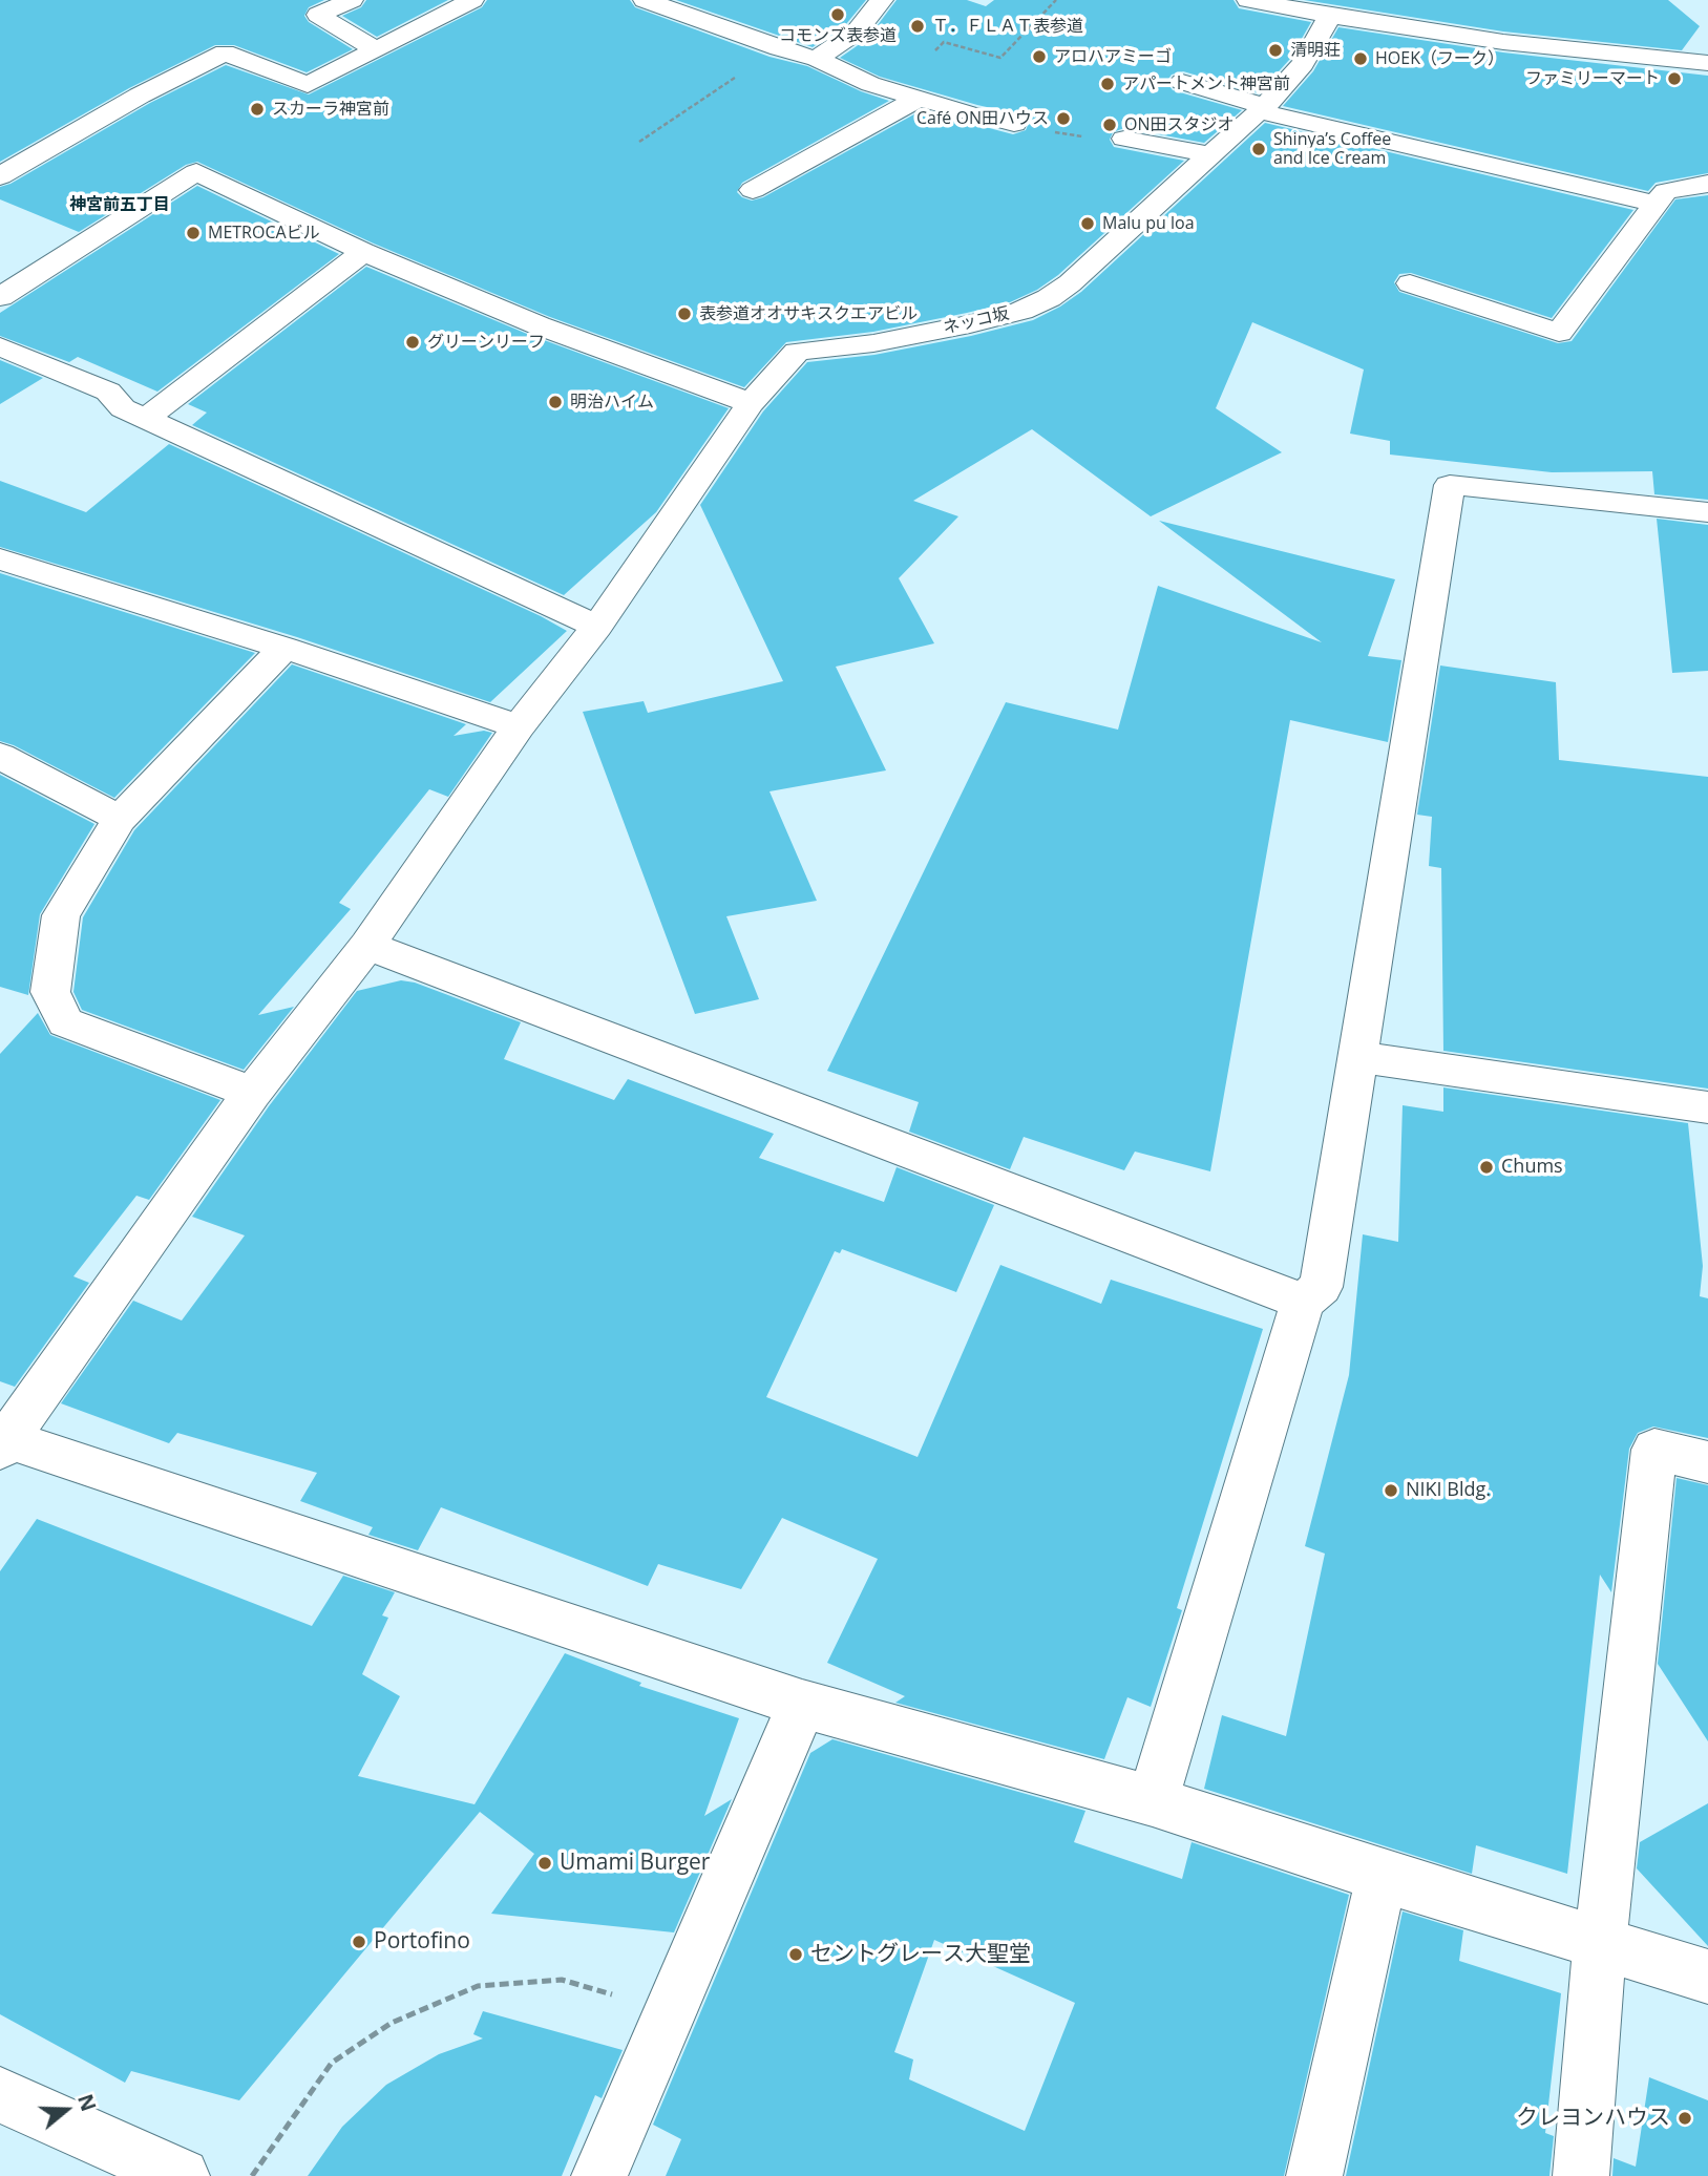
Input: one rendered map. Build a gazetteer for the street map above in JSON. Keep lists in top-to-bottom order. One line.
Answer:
{"streets":{"street":["ネッコ坂"]},"districts":["神宮前五丁目"],"places":["コモンズ表参道","Ｔ．ＦＬＡＴ表参道","清明荘","アロハアミーゴ","HOEK（フーク）","ファミリーマート","アパートメント神宮前","スカーラ神宮前","Café ON田ハウス","ON田スタジオ","Shinya’s Coffee and Ice Cream","Malu pu loa","METROCAビル","表参道オオサキスクエアビル","グリーンリーフ","明治ハイム","Chums","NIKI Bldg.","Umami Burger","Portofino","セントグレース大聖堂","クレヨンハウス"],"north":"right"}
